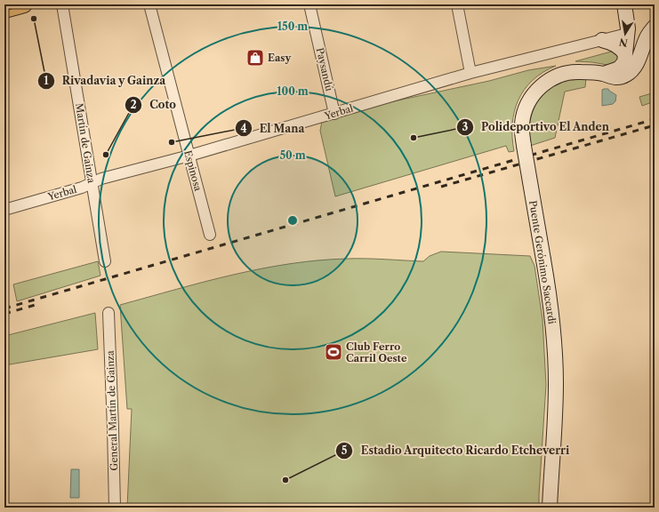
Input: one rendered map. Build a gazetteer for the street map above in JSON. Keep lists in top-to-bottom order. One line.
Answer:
{"streets":{"street":["Paysandú","Yerbal","Martín de Gainza","Espinosa","Puente Gerónimo Saccardi","General Martín de Gainza"]},"crossings":[["Paysandú","Yerbal"],["Yerbal","Martín de Gainza"],["Yerbal","Espinosa"]],"places":{"other":["Rivadavia y Gainza","Polideportivo El Anden","El Mana","Coto","Estadio Arquitecto Ricardo Etcheverri"],"shop":["Easy"],"sports":["Club Ferro Carril Oeste"]},"north":"bottom","rings":["150 m","100 m","50 m"]}
